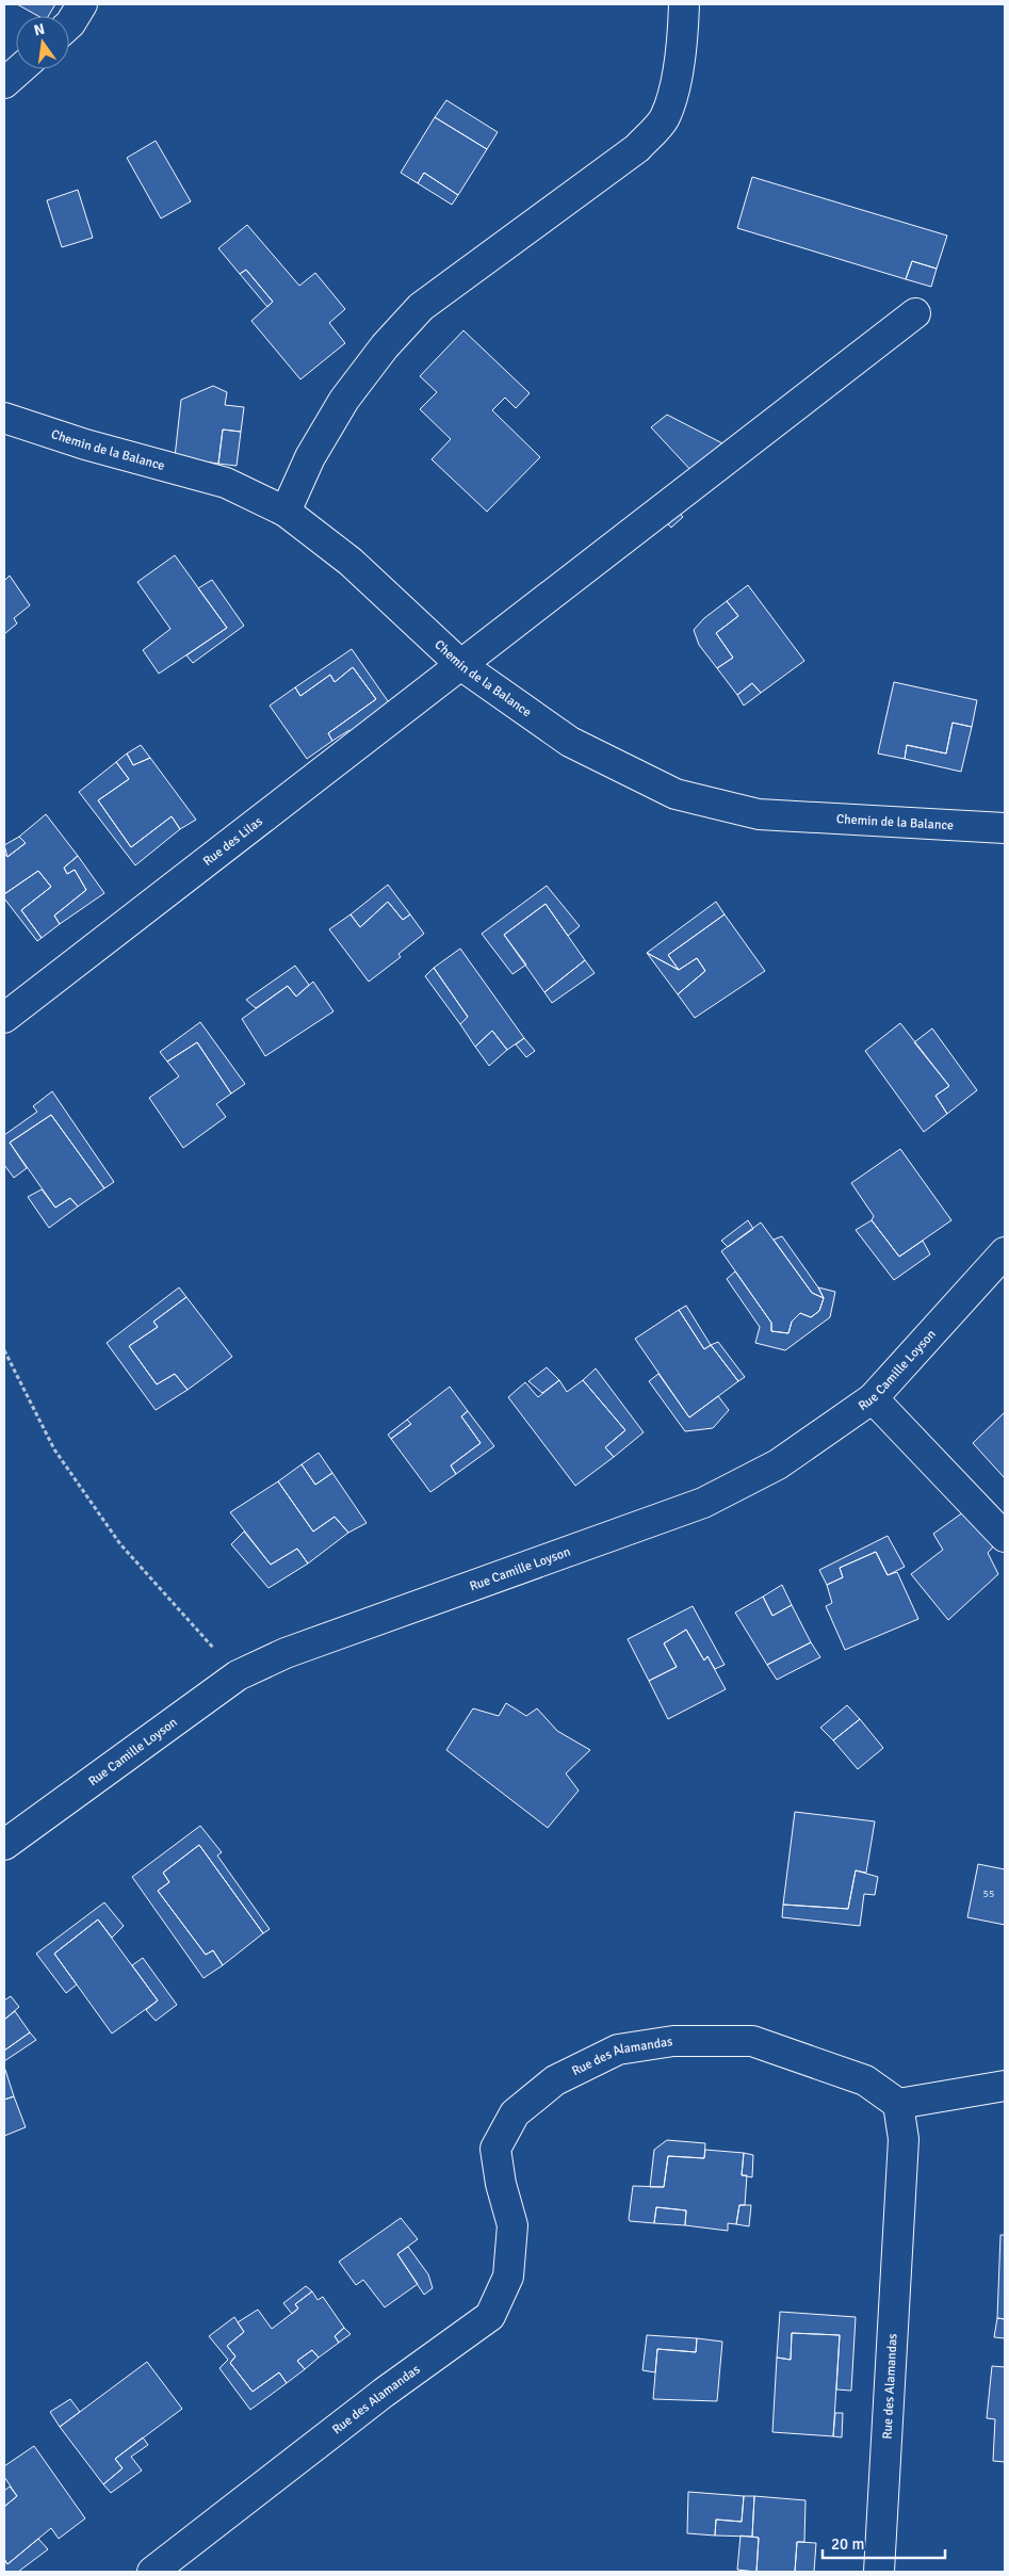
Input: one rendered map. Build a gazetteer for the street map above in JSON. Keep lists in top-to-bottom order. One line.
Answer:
{"streets":{"street":["Chemin de la Balance","Rue des Lilas","Rue Camille Loyson","Rue des Alamandas"]},"crossings":[["Chemin de la Balance","Rue des Lilas"]],"house_numbers":["55"],"scale_bar":"20 m","north":"top"}
